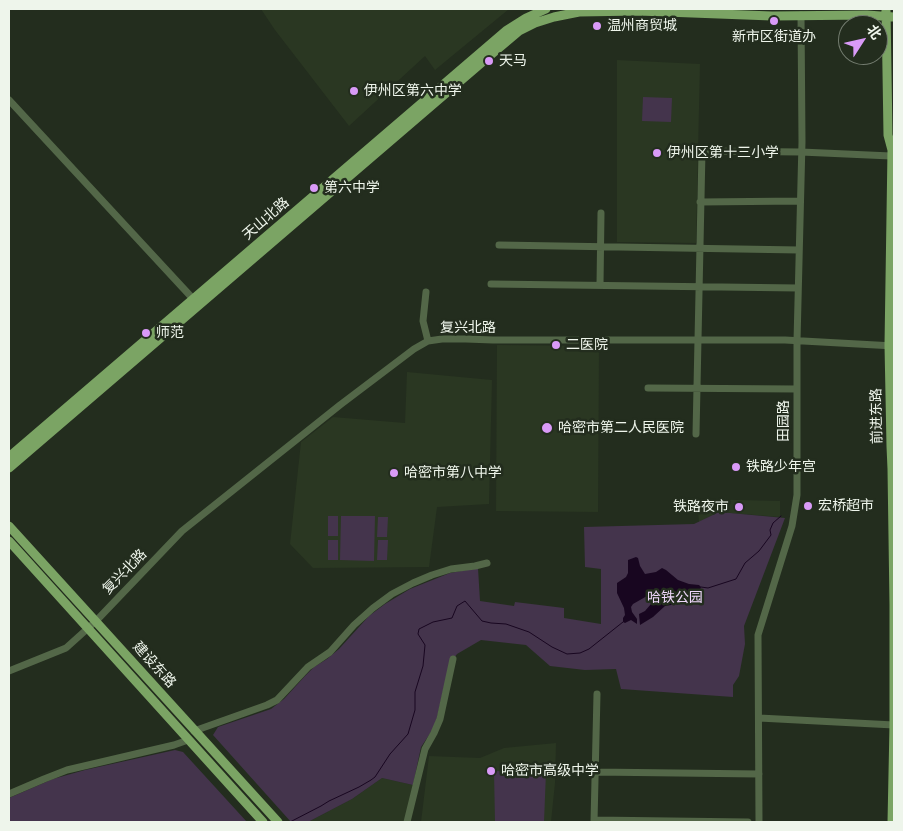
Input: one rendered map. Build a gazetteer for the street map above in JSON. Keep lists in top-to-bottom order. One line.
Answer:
{"streets":{"main road":["天山北路","前进东路","建设东路"],"street":["复兴北路","田园路"]},"crossings":[["复兴北路","前进东路"],["复兴北路","田园路"],["复兴北路","建设东路"]],"parks":["哈铁公园"],"places":["新市区街道办","温州商贸城","天马","伊州区第六中学","伊州区第十三小学","第六中学","师范","二医院","哈密市第二人民医院","铁路少年宫","哈密市第八中学","宏桥超市","铁路夜市","哈密市高级中学"],"north":"top right"}
